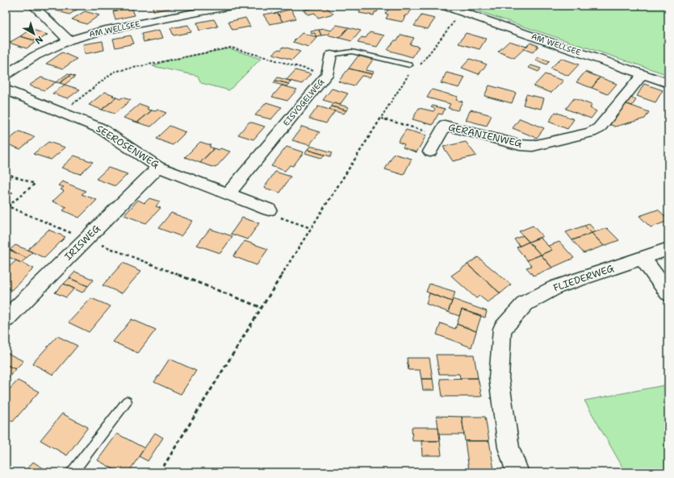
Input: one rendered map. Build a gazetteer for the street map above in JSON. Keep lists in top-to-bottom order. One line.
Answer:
{"streets":{"street":["AM WELLSEE","EISVOGELWEG","GERANIENWEG","SEEROSENWEG","IRISWEG","FLIEDERWEG"]},"crossings":[["AM WELLSEE","GERANIENWEG"],["EISVOGELWEG","SEEROSENWEG"],["SEEROSENWEG","IRISWEG"]],"north":"bottom right"}
